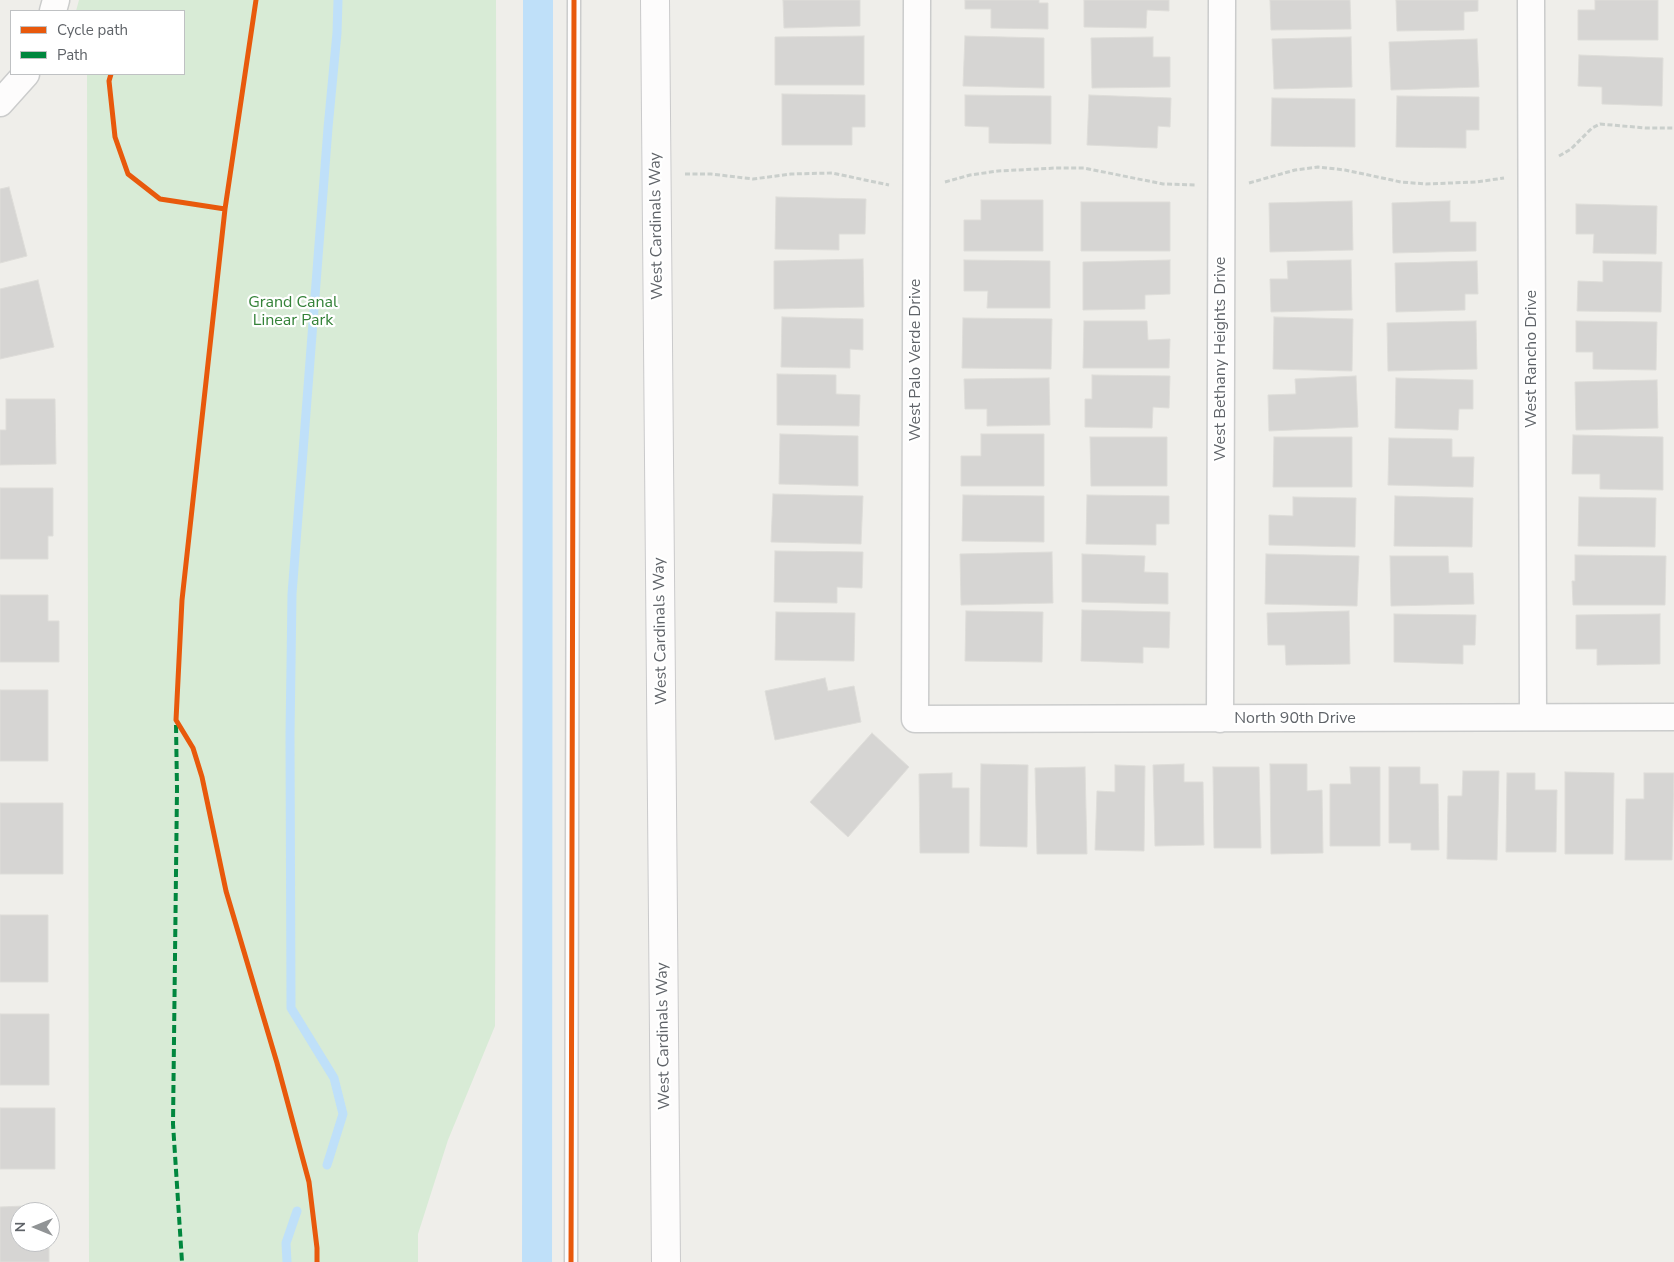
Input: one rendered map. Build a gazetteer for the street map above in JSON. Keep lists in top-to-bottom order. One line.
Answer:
{"streets":{"main road":["West Cardinals Way"],"street":["West Bethany Heights Drive","West Rancho Drive","West Palo Verde Drive","North 90th Drive"]},"crossings":[["West Bethany Heights Drive","North 90th Drive"],["West Rancho Drive","North 90th Drive"],["West Palo Verde Drive","North 90th Drive"]],"parks":["Grand Canal Linear Park"],"legend":["Cycle path","Path"],"north":"left"}
